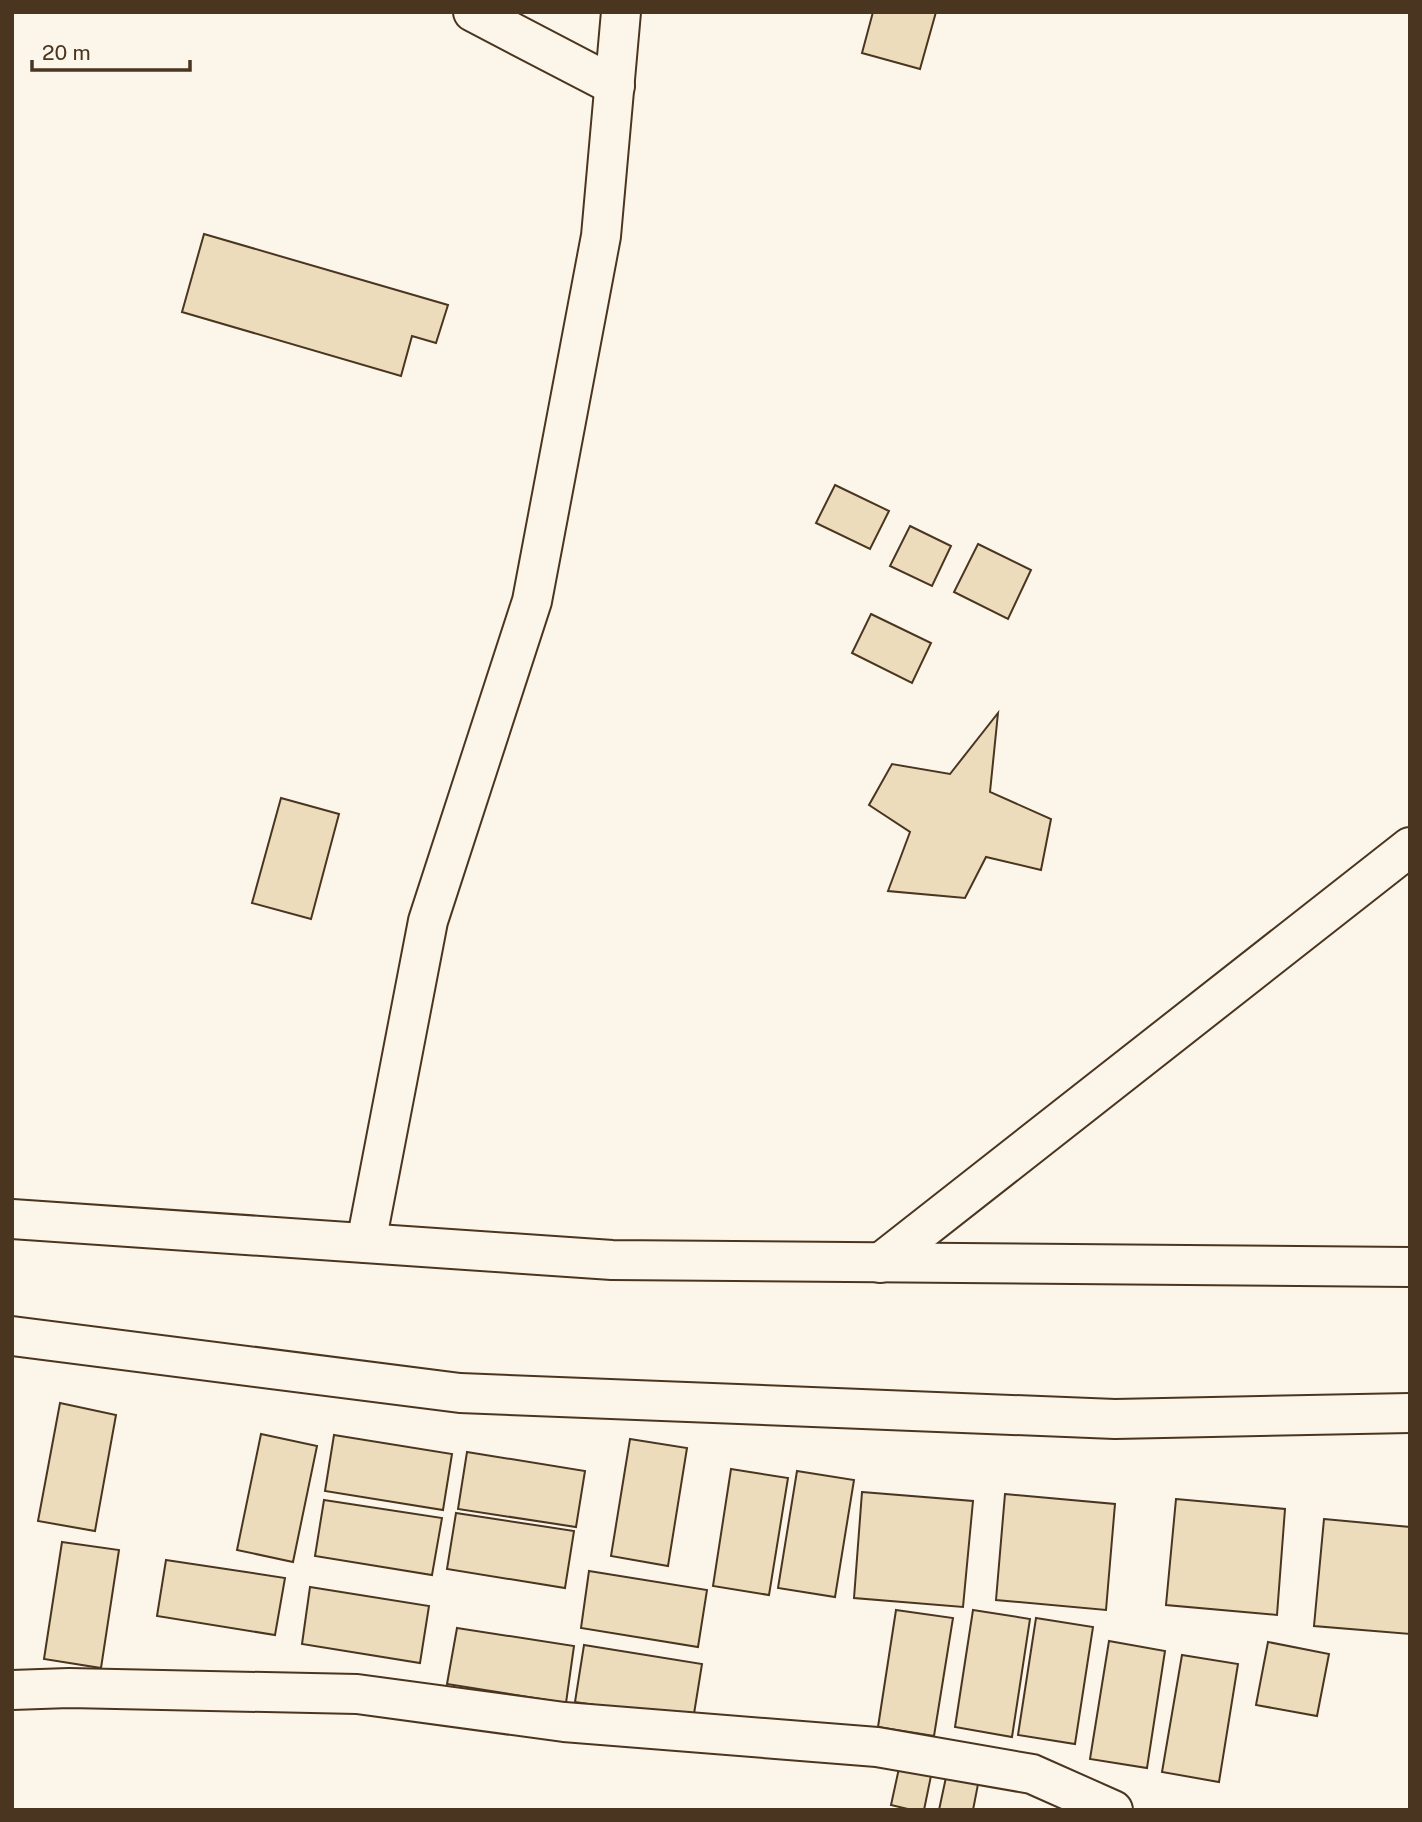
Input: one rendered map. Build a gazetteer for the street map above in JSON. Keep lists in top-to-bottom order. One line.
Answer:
{"scale_bar":"20 m"}
